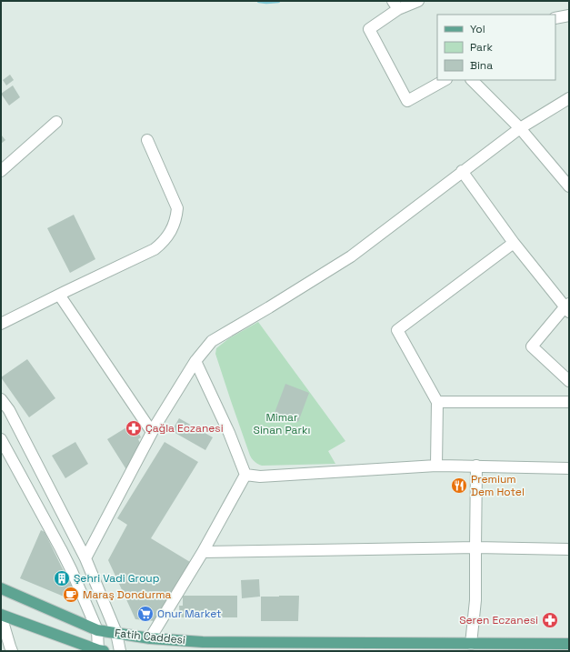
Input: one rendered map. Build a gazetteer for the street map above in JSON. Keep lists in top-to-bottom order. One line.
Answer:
{"streets":{"main road":["Fatih Caddesi"]},"parks":["Mimar Sinan Parkı"],"places":{"pharmacy":["Çağla Eczanesi","Seren Eczanesi"],"restaurant":["Premium Dem Hotel"],"building":["Şehri Vadi Group"],"cafe":["Maraş Dondurma"],"supermarket":["Onur Market"]},"legend":["Yol","Park","Bina"]}
